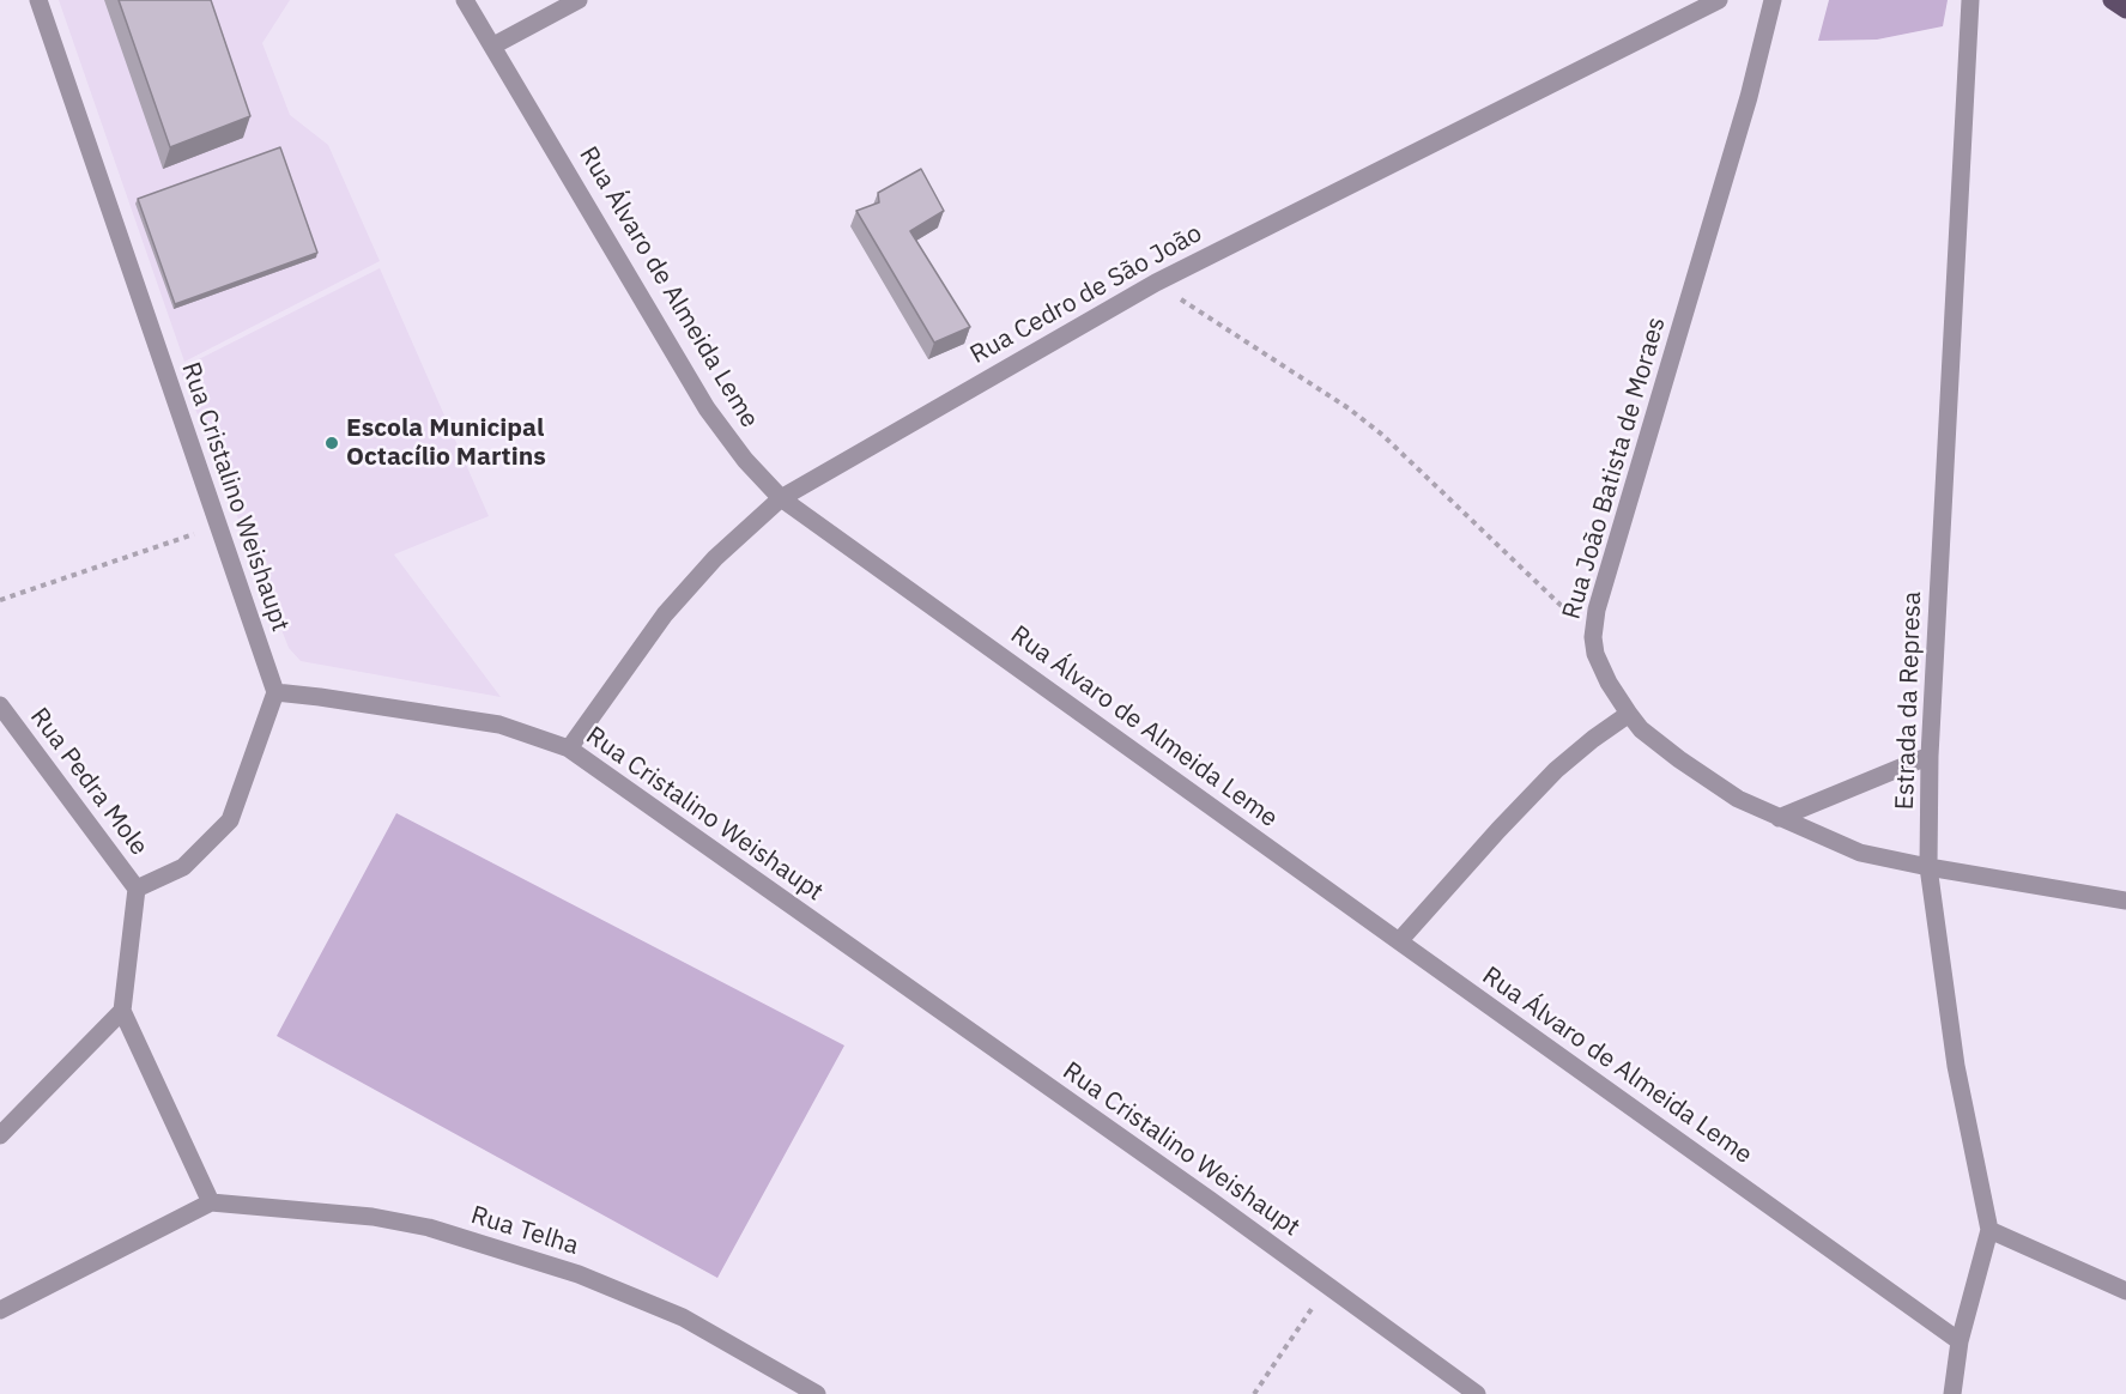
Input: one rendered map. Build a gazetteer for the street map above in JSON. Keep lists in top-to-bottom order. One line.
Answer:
{"streets":{"street":["Rua Álvaro de Almeida Leme","Rua Cedro de São João","Rua João Batista de Moraes","Rua Cristalino Weishaupt","Estrada da Represa","Rua Pedra Mole","Rua Telha"]},"crossings":[["Rua Álvaro de Almeida Leme","Rua Cedro de São João"],["Rua Álvaro de Almeida Leme","Estrada da Represa"],["Rua Cedro de São João","Rua Cristalino Weishaupt"],["Rua João Batista de Moraes","Estrada da Represa"]],"places":["Escola Municipal Octacílio Martins"]}
